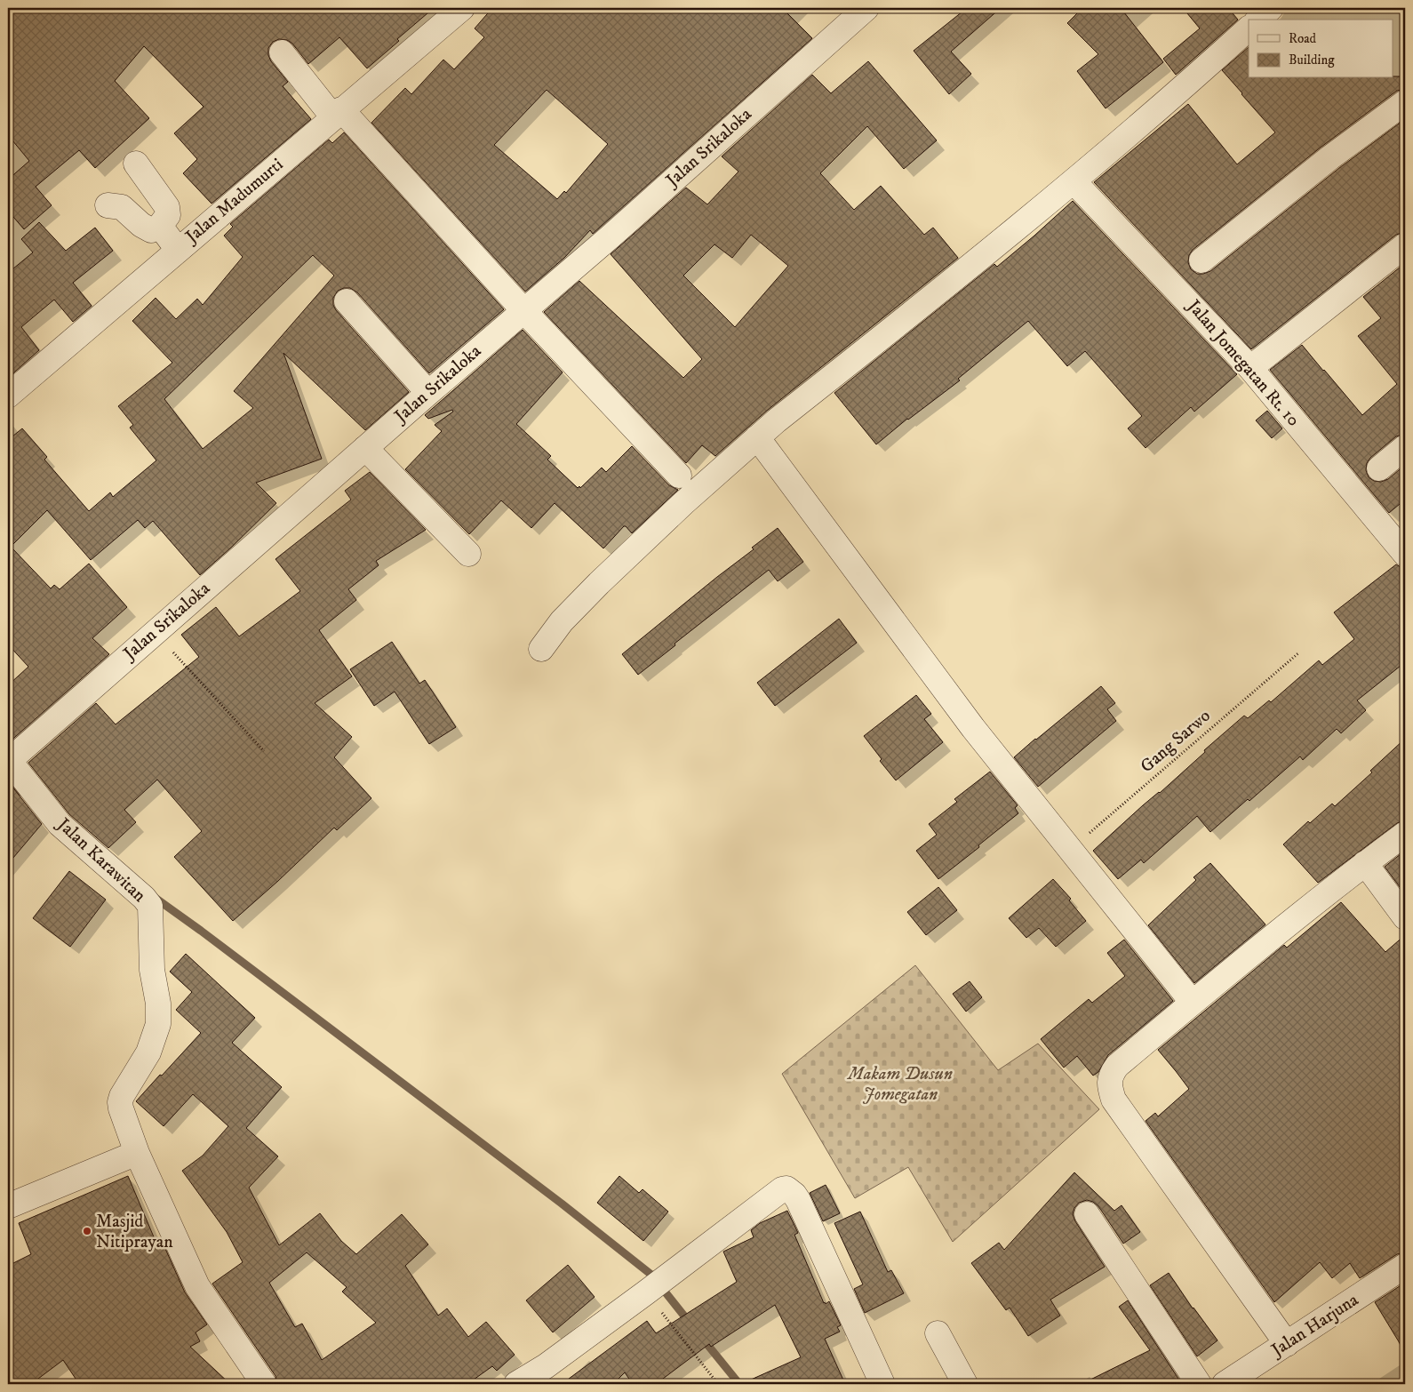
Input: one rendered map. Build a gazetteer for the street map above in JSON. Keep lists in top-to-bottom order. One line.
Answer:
{"streets":{"street":["Jalan Srikaloka","Jalan Madumurti","Jalan Jomegatan Rt. 10","Jalan Karawitan","Jalan Harjuna"],"path":["Gang Sarwo"]},"crossings":[["Jalan Srikaloka","Jalan Karawitan"]],"parks":["Makam Dusun Jomegatan"],"places":["Masjid Nitiprayan"],"legend":["Road","Building"]}
